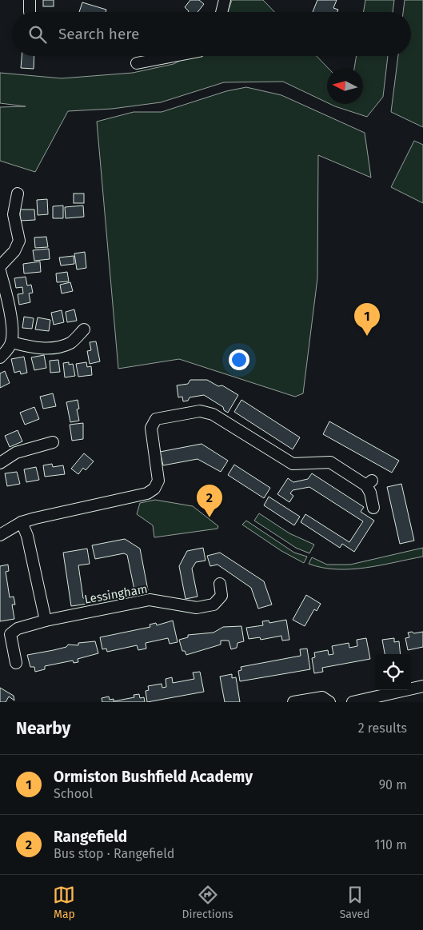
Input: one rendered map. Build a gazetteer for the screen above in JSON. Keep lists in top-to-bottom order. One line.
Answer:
{"streets":{"street":["Lessingham"]},"north":"left","page":{"search":"Search here","pins":["1","2"],"heading":["Nearby","2 results"],"list":[{"mark":"1","name":"Ormiston Bushfield Academy","note":"School","value":"90 m"},{"mark":"2","name":"Rangefield","note":"Bus stop · Rangefield","value":"110 m"}],"nav":["Map","Directions","Saved"]}}
